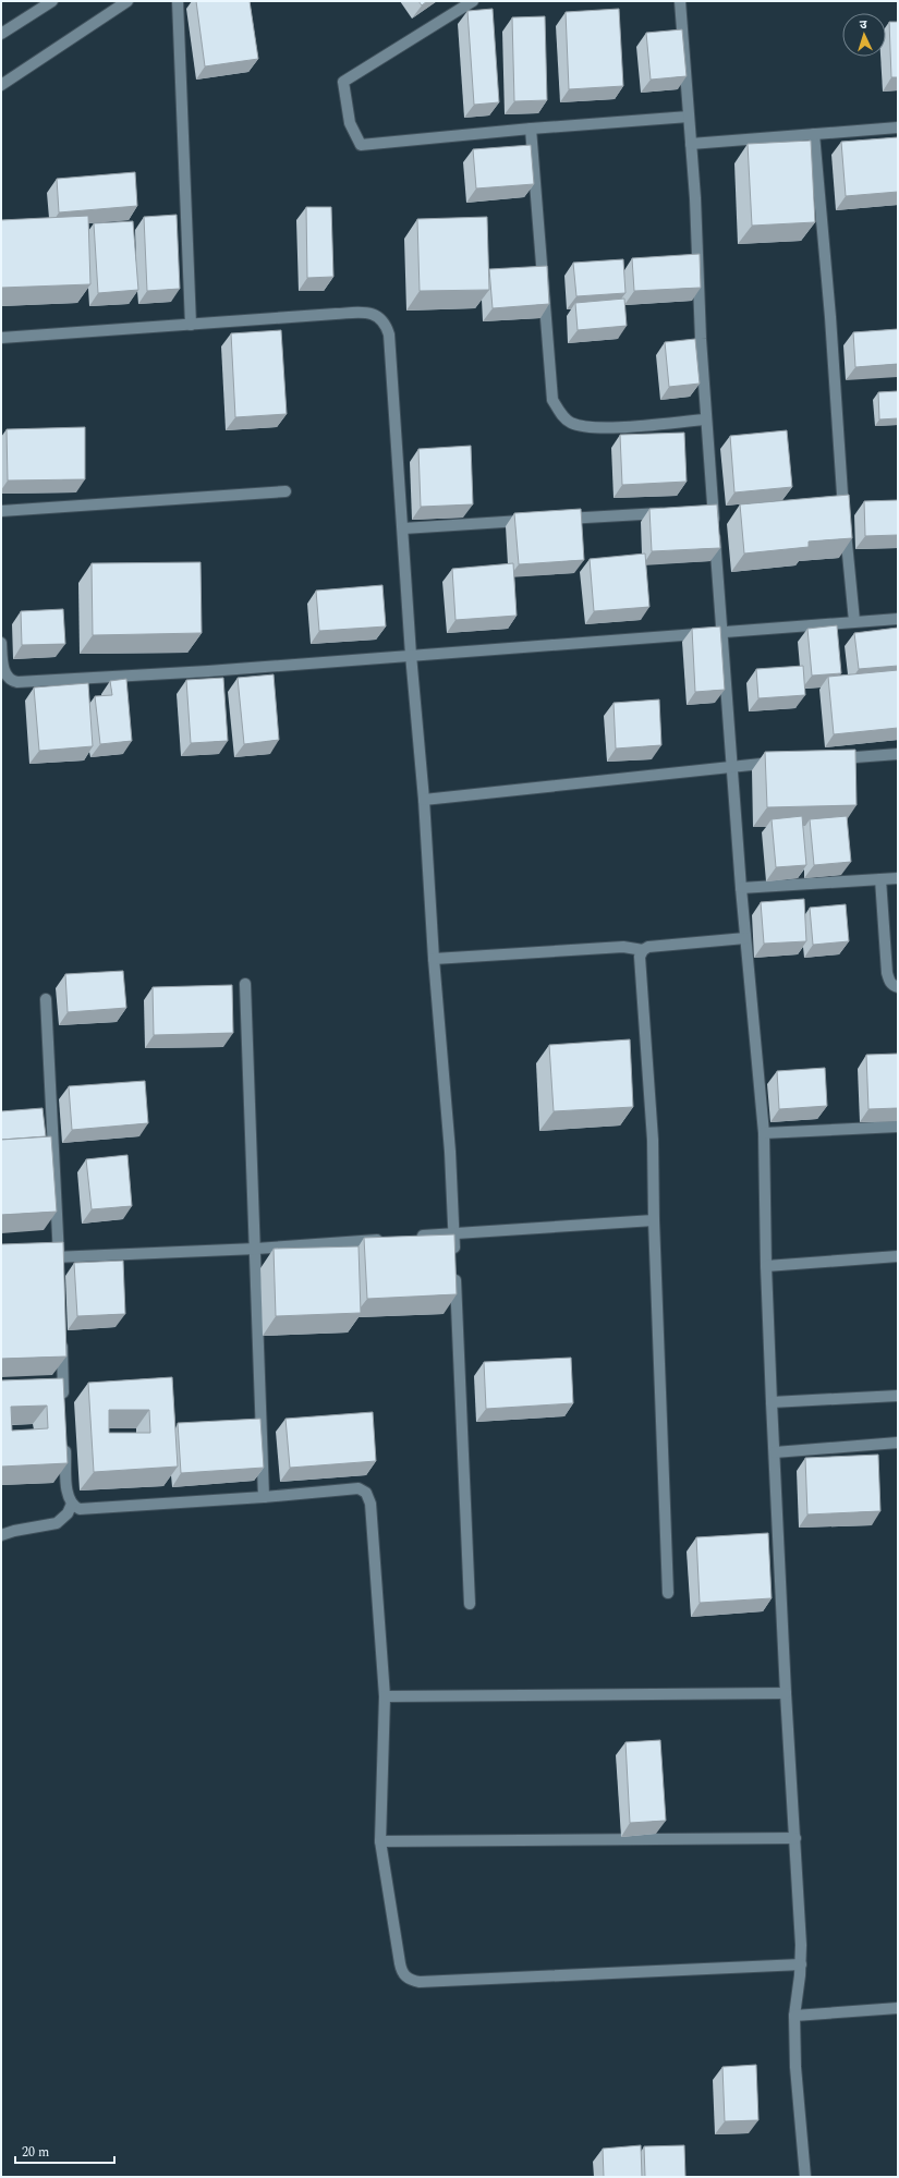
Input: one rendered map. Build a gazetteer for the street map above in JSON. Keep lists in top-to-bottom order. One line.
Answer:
{"scale_bar":"20 m","north":"top"}
